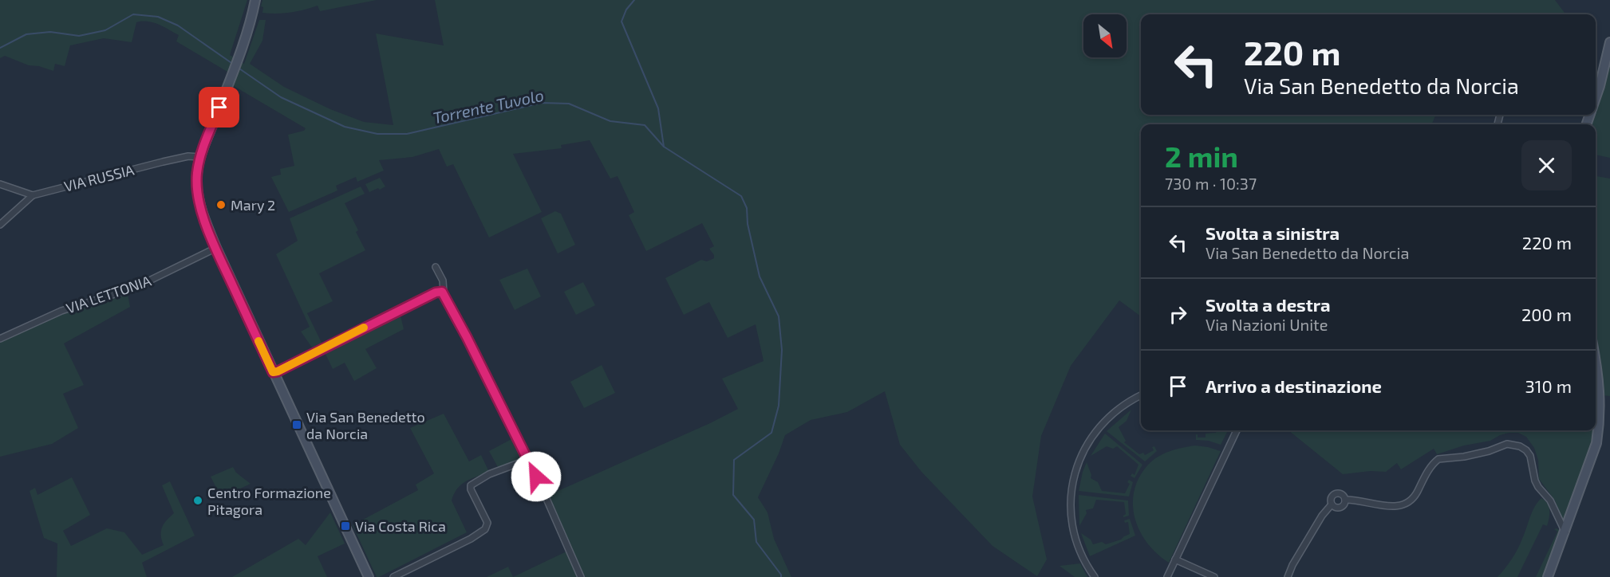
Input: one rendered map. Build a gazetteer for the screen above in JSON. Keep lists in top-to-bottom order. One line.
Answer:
{"streets":{"street":["VIA RUSSIA","VIA LETTONIA"]},"water":["Torrente Tuvolo"],"places":{"other":["Mary 2","Centro Formazione Pitagora"],"transit":["Via San Benedetto da Norcia","Via Costa Rica"]},"north":"bottom right","page":{"turn":["220 m","Via San Benedetto da Norcia"],"heading":["2 min","730 m · 10:37"],"list":[{"name":"Svolta a sinistra","note":"Via San Benedetto da Norcia","value":"220 m"},{"name":"Svolta a destra","note":"Via Nazioni Unite","value":"200 m"},{"name":"Arrivo a destinazione","value":"310 m"}]}}
